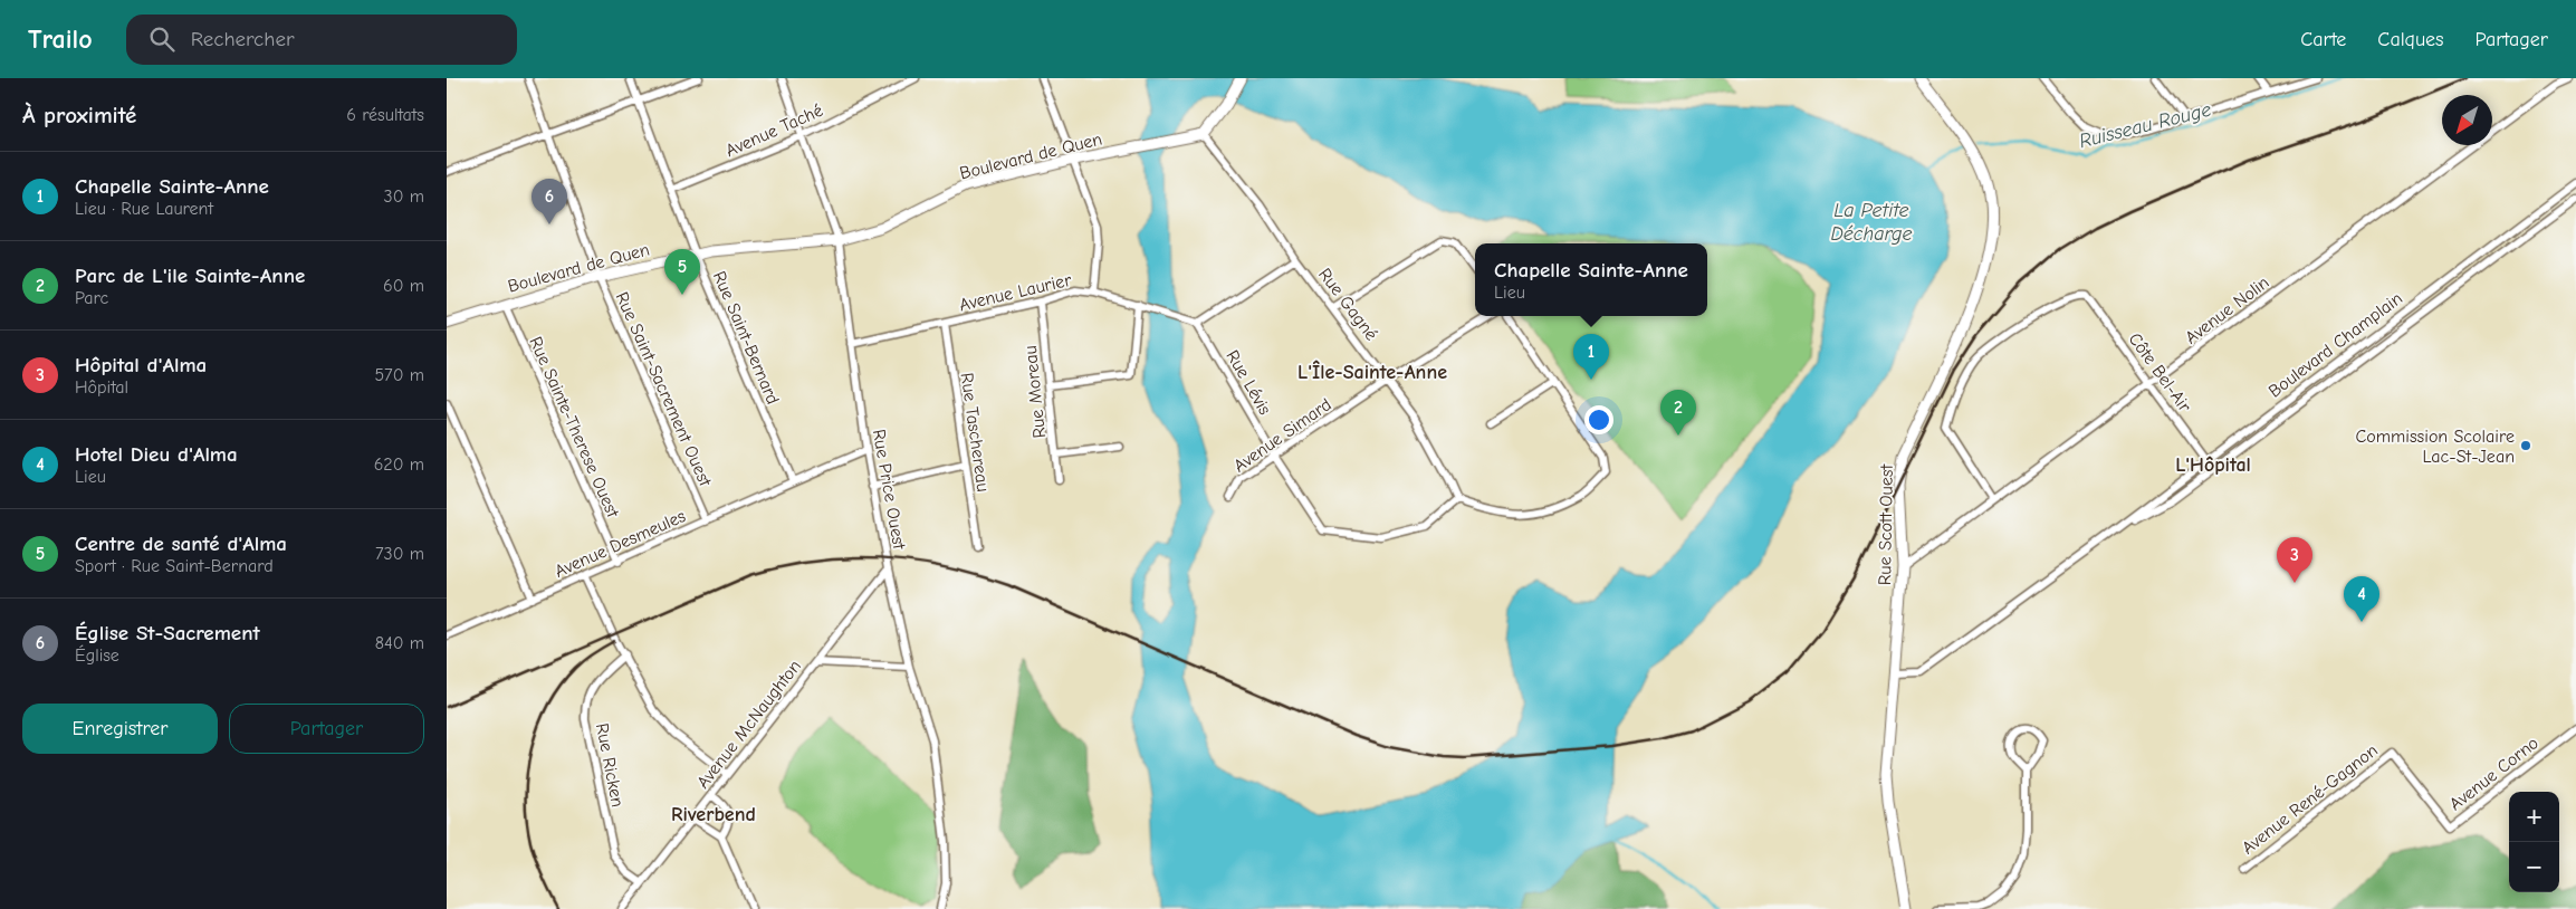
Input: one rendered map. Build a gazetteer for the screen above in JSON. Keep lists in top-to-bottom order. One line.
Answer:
{"streets":{"street":["Avenue Taché","Boulevard de Quen","Avenue Laurier","Rue Gagné","Avenue Nolin","Rue Saint-Bernard","Boulevard Champlain","Côte Bel-Air","Rue Lévis","Rue Saint-Sacrement Ouest","Rue Moreau","Rue Sainte-Therese Ouest","Rue Taschereau","Avenue Simard","Rue Price Ouest","Rue Scott Ouest","Avenue Desmeules","Avenue McNaughton","Rue Ricken","Avenue Corno","Avenue René-Gagnon"]},"crossings":[["Avenue Taché","Rue Saint-Bernard"],["Avenue Taché","Rue Price Ouest"],["Boulevard de Quen","Rue Gagné"],["Boulevard de Quen","Rue Saint-Bernard"],["Boulevard de Quen","Rue Saint-Sacrement Ouest"],["Boulevard de Quen","Rue Sainte-Therese Ouest"],["Boulevard de Quen","Rue Price Ouest"],["Avenue Laurier","Rue Lévis"],["Avenue Laurier","Rue Moreau"],["Avenue Laurier","Rue Taschereau"],["Avenue Laurier","Rue Price Ouest"],["Rue Gagné","Rue Lévis"],["Rue Gagné","Avenue Simard"],["Avenue Nolin","Côte Bel-Air"],["Avenue Nolin","Rue Scott Ouest"],["Rue Saint-Bernard","Avenue Desmeules"],["Boulevard Champlain","Côte Bel-Air"],["Boulevard Champlain","Rue Scott Ouest"],["Rue Lévis","Avenue Simard"],["Rue Saint-Sacrement Ouest","Avenue Desmeules"],["Rue Sainte-Therese Ouest","Avenue Desmeules"],["Rue Price Ouest","Avenue Desmeules"],["Rue Price Ouest","Avenue McNaughton"],["Avenue McNaughton","Rue Ricken"],["Avenue Corno","Avenue René-Gagnon"]],"districts":["L'Île-Sainte-Anne","L'Hôpital","Riverbend"],"water":["Ruisseau Rouge","La Petite Décharge"],"places":["Commission Scolaire Lac-St-Jean"],"north":"bottom left","page":{"header":"Trailo","search":"Rechercher","nav":["Carte","Calques","Partager"],"heading":["À proximité","6 résultats"],"list":[{"mark":"1","name":"Chapelle Sainte-Anne","note":"Lieu · Rue Laurent","value":"30 m"},{"mark":"2","name":"Parc de L'ile Sainte-Anne","note":"Parc","value":"60 m"},{"mark":"3","name":"Hôpital d'Alma","note":"Hôpital","value":"570 m"},{"mark":"4","name":"Hotel Dieu d'Alma","note":"Lieu","value":"620 m"},{"mark":"5","name":"Centre de santé d'Alma","note":"Sport · Rue Saint-Bernard","value":"730 m"},{"mark":"6","name":"Église St-Sacrement","note":"Église","value":"840 m"}],"pins":["6","5","1","2","3","4"],"popup":["Chapelle Sainte-Anne","Lieu"],"buttons":["Enregistrer","Partager"],"map_buttons":["+","−"]}}
